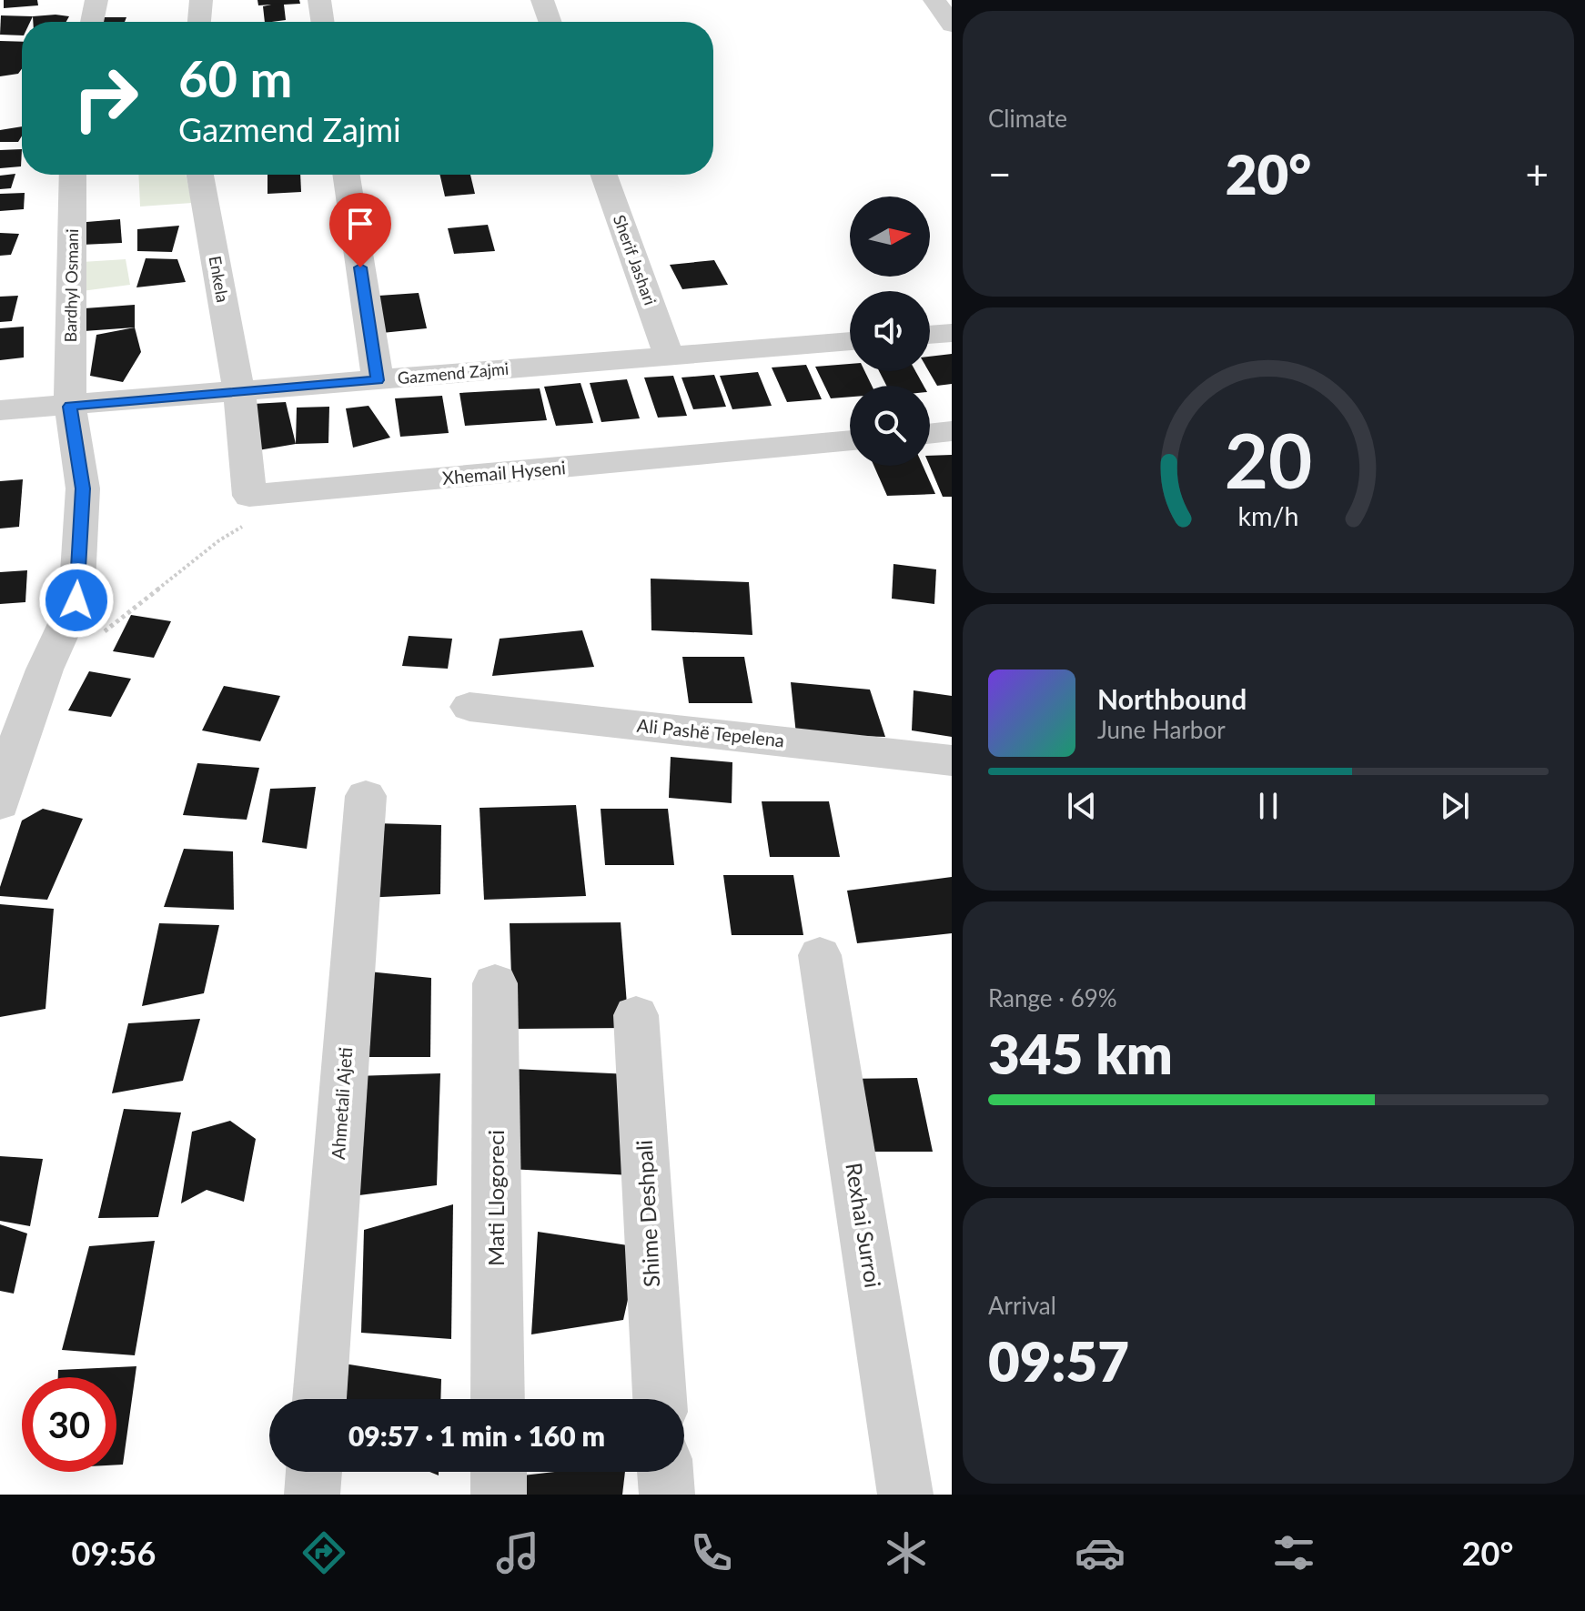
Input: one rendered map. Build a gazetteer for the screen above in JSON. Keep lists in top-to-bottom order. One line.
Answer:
{"streets":{"street":["Sherif Jashari","Enkela","Bardhyl Osmani","Gazmend Zajmi","Xhemail Hyseni","Ali Pashë Tepelena","Ahmetali Ajeti","Mati Llogoreci","Shime Deshpali","Rexhai Surroi"]},"crossings":[["Sherif Jashari","Gazmend Zajmi"],["Enkela","Gazmend Zajmi"],["Enkela","Xhemail Hyseni"],["Bardhyl Osmani","Gazmend Zajmi"],["Gazmend Zajmi","Xhemail Hyseni"]],"north":"right","page":{"tile":["Climate",["Range · 69%","345 km"],["Arrival","09:57"]],"turn":["60 m","Gazmend Zajmi"],"heat":["−","20°","+"],"song":["Northbound","June Harbor"],"limit":"30","trip":"09:57 · 1 min · 160 m","tabs":["09:56","20°"],"gauge":["20","km/h"]}}
